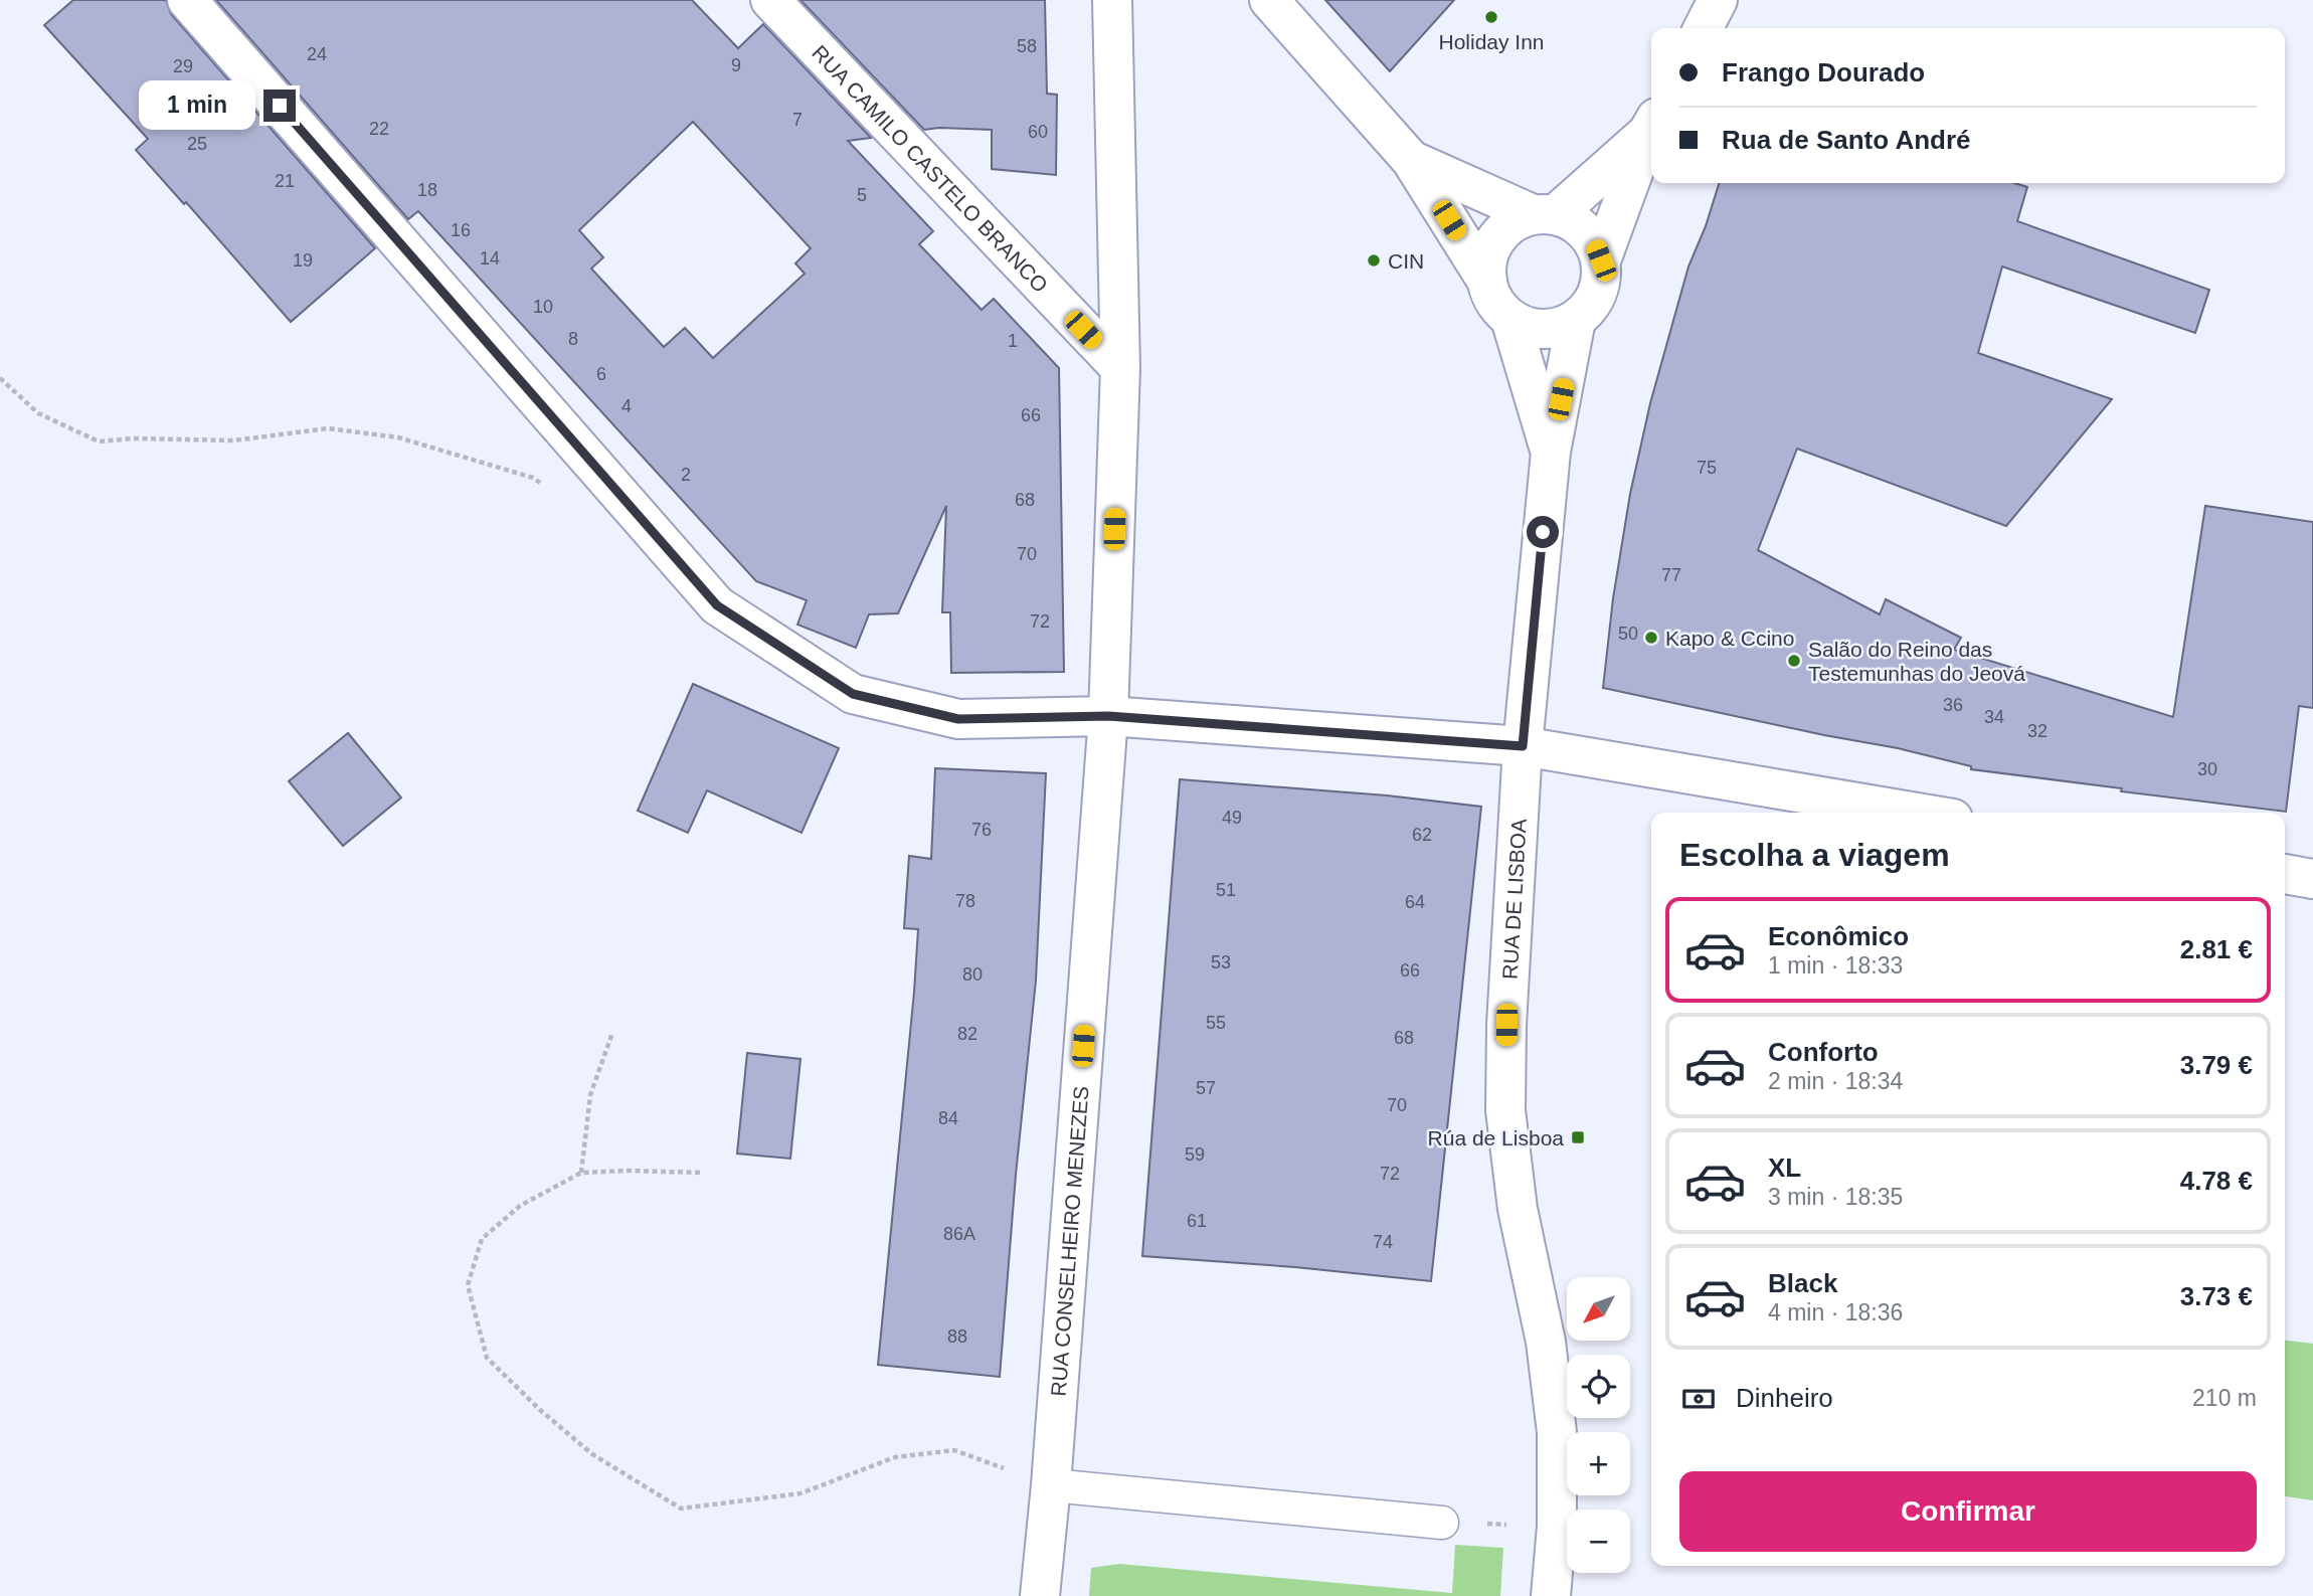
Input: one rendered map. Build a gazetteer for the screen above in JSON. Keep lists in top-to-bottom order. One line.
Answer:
{"streets":{"street":["RUA CAMILO CASTELO BRANCO","RUA DE LISBOA","RUA CONSELHEIRO MENEZES"]},"crossings":[["RUA CAMILO CASTELO BRANCO","RUA CONSELHEIRO MENEZES"]],"places":{"other":["Holiday Inn","CIN","Kapo & Ccino","Salão do Reino das Testemunhas do Jeová"],"transit":["Rúa de Lisboa"]},"house_numbers":["58","24","9","29","7","22","60","25","21","18","5","16","14","19","10","8","1","6","4","66","75","2","68","70","77","72","50","36","34","32","30","49","76","62","51","78","64","53","66","80","55","82","68","57","70","84","59","72","61","86A","74","88"],"north":"bottom left","page":{"banner":["Frango Dourado","Rua de Santo André"],"bubble":"1 min","heading":"Escolha a viagem","list":[{"name":"Econômico","note":"1 min · 18:33","value":"2.81 €"},{"name":"Conforto","note":"2 min · 18:34","value":"3.79 €"},{"name":"XL","note":"3 min · 18:35","value":"4.78 €"},{"name":"Black","note":"4 min · 18:36","value":"3.73 €"}],"map_buttons":["+","−"],"pay":["Dinheiro","210 m"],"buttons":"Confirmar"}}
